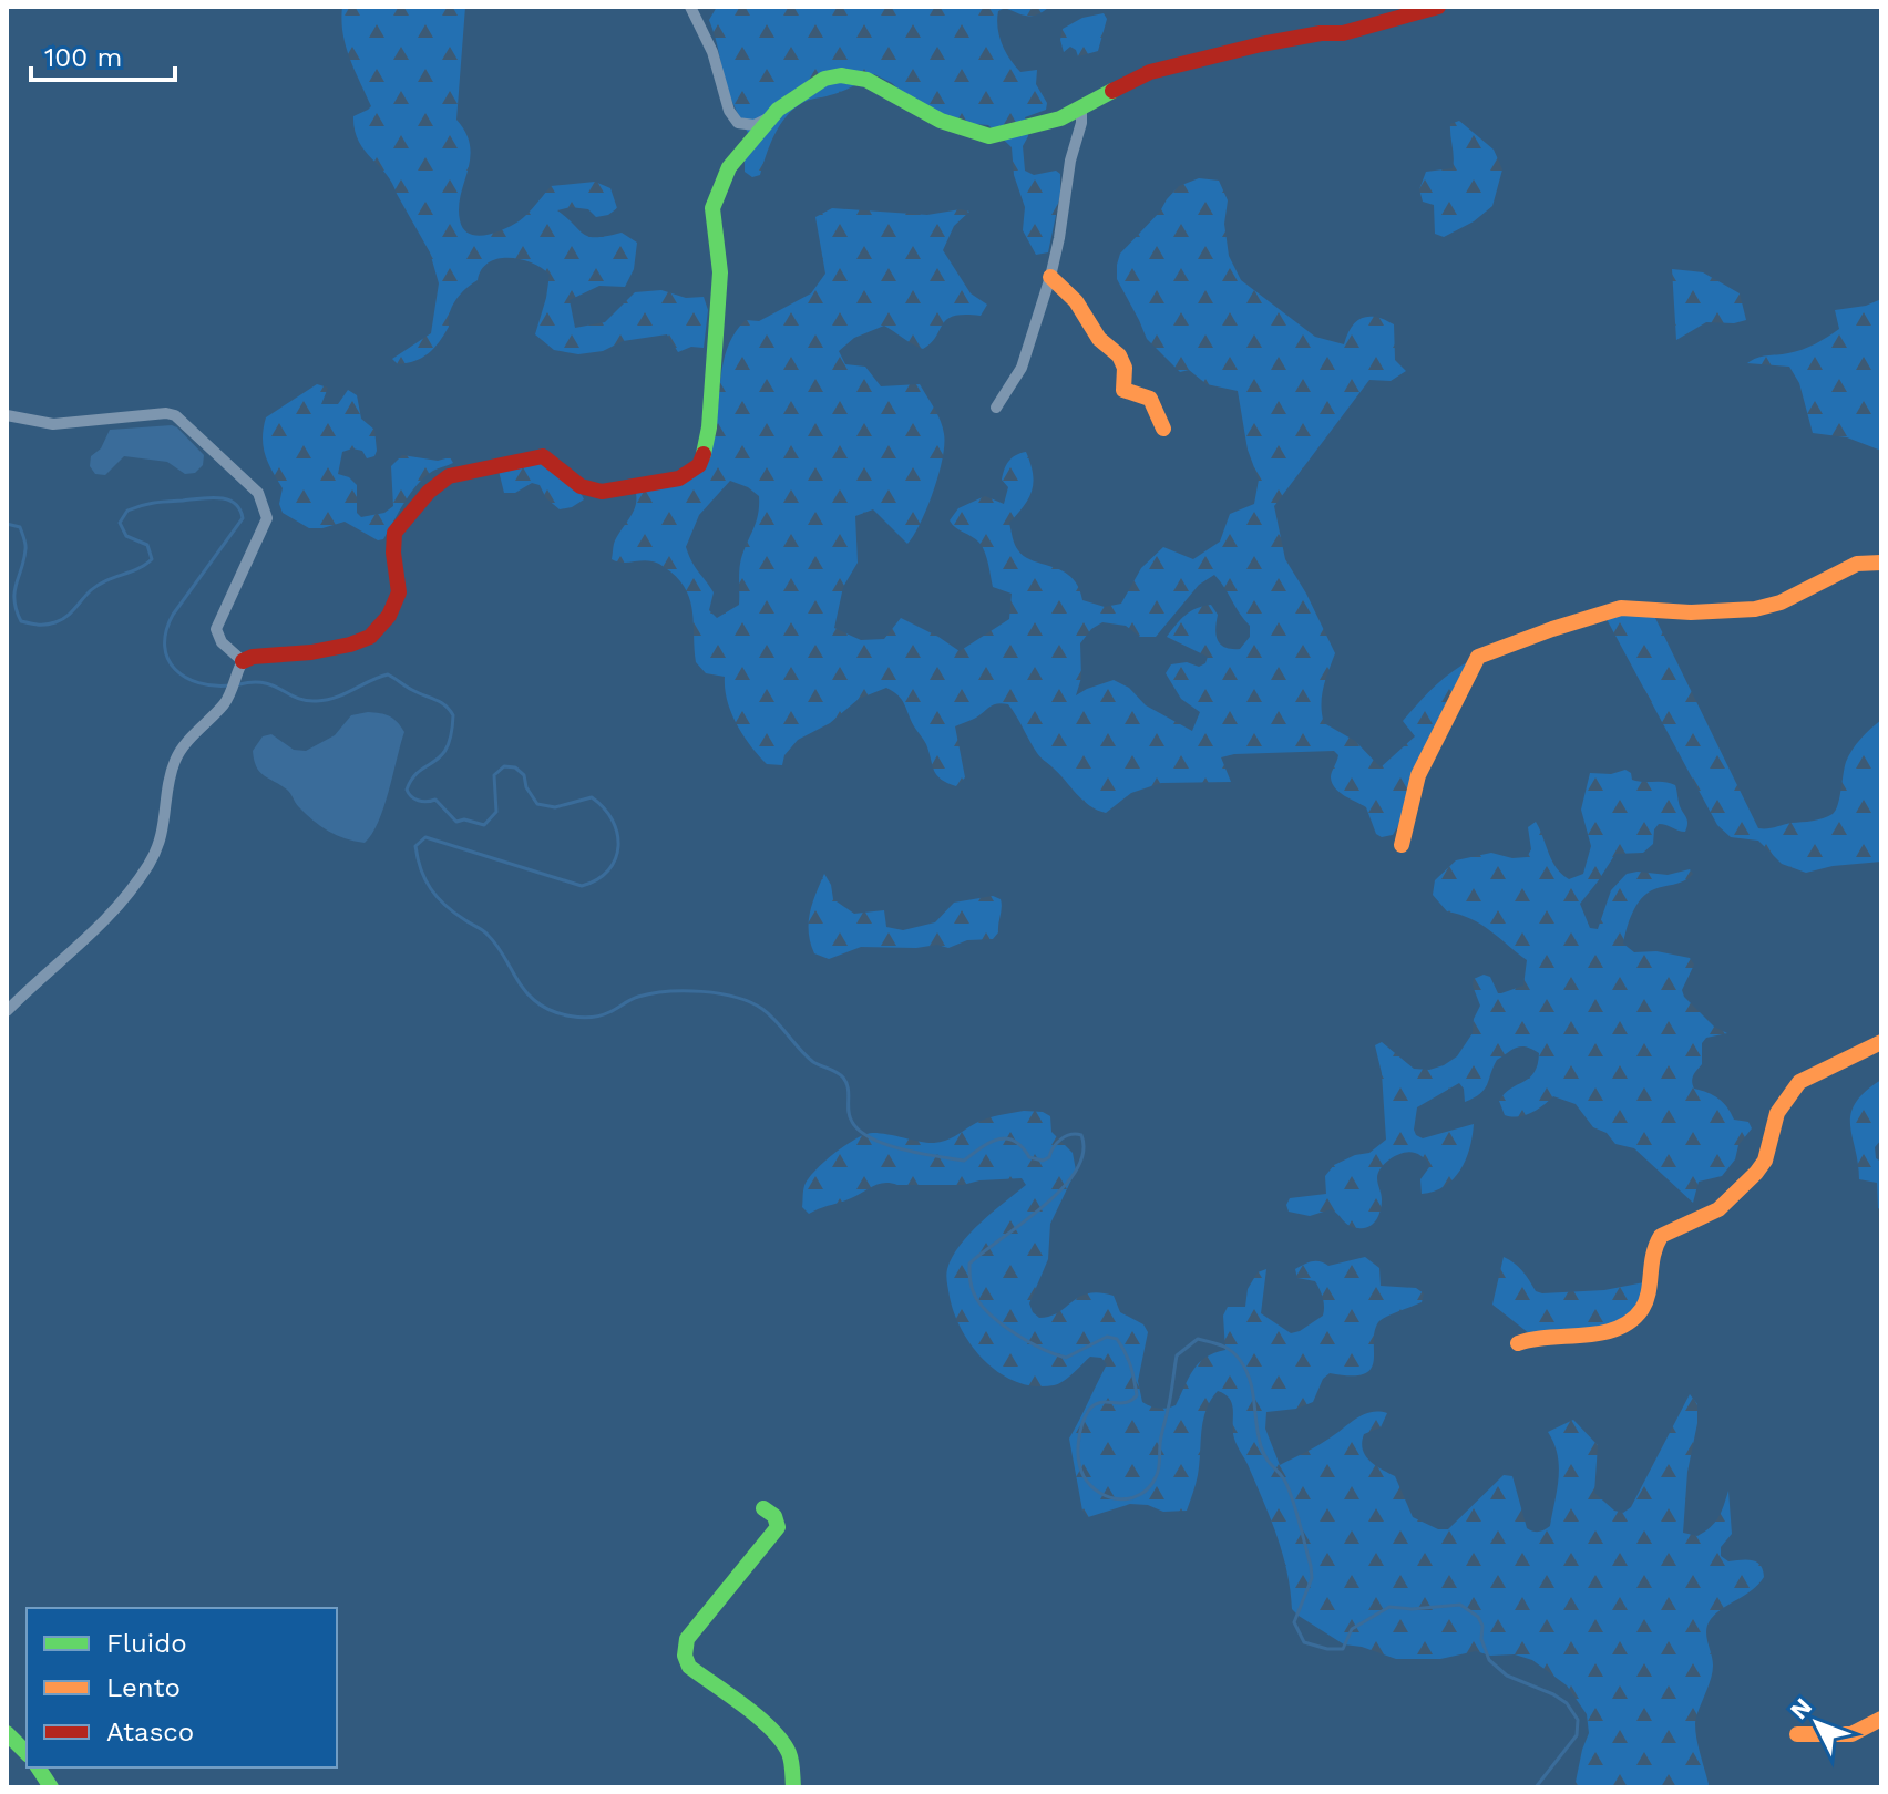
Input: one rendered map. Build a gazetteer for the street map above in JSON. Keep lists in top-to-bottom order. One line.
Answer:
{"legend":["Fluido","Lento","Atasco"],"scale_bar":"100 m","north":"top left"}
